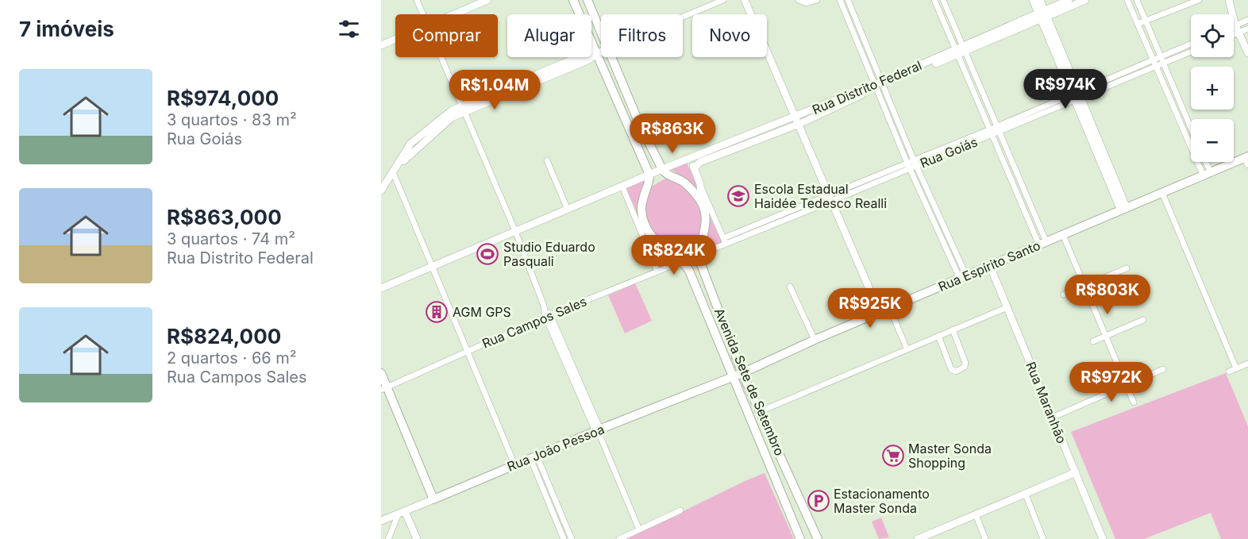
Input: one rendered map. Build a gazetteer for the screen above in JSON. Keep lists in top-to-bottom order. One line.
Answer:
{"streets":{"main road":["Rua Espírito Santo","Avenida Sete de Setembro","Rua João Pessoa"],"street":["Rua Distrito Federal","Rua Goiás","Rua Campos Sales","Rua Maranhão"]},"crossings":[["Rua Distrito Federal","Rua Goiás"],["Rua Distrito Federal","Rua Campos Sales"],["Rua Distrito Federal","Avenida Sete de Setembro"],["Rua Goiás","Rua Campos Sales"],["Rua Goiás","Avenida Sete de Setembro"],["Rua Espírito Santo","Avenida Sete de Setembro"],["Rua Espírito Santo","Rua Maranhão"],["Rua Espírito Santo","Rua João Pessoa"],["Rua Campos Sales","Avenida Sete de Setembro"],["Avenida Sete de Setembro","Rua João Pessoa"]],"places":{"school or university":["Escola Estadual Haidée Tedesco Realli"],"sports":["Studio Eduardo Pasquali"],"building":["AGM GPS"],"supermarket":["Master Sonda Shopping"],"parking":["Estacionamento Master Sonda"]},"page":{"heading":"7 imóveis","map_buttons":["+","−"],"chip":["Comprar","Alugar","Filtros","Novo"],"list":[{"name":"R$974,000","note":"3 quartos · 83 m² · Rua Goiás"},{"name":"R$863,000","note":"3 quartos · 74 m² · Rua Distrito Federal"},{"name":"R$824,000","note":"2 quartos · 66 m² · Rua Campos Sales"}],"price":["R$974K","R$1.04M","R$863K","R$824K","R$803K","R$925K","R$972K"]}}
